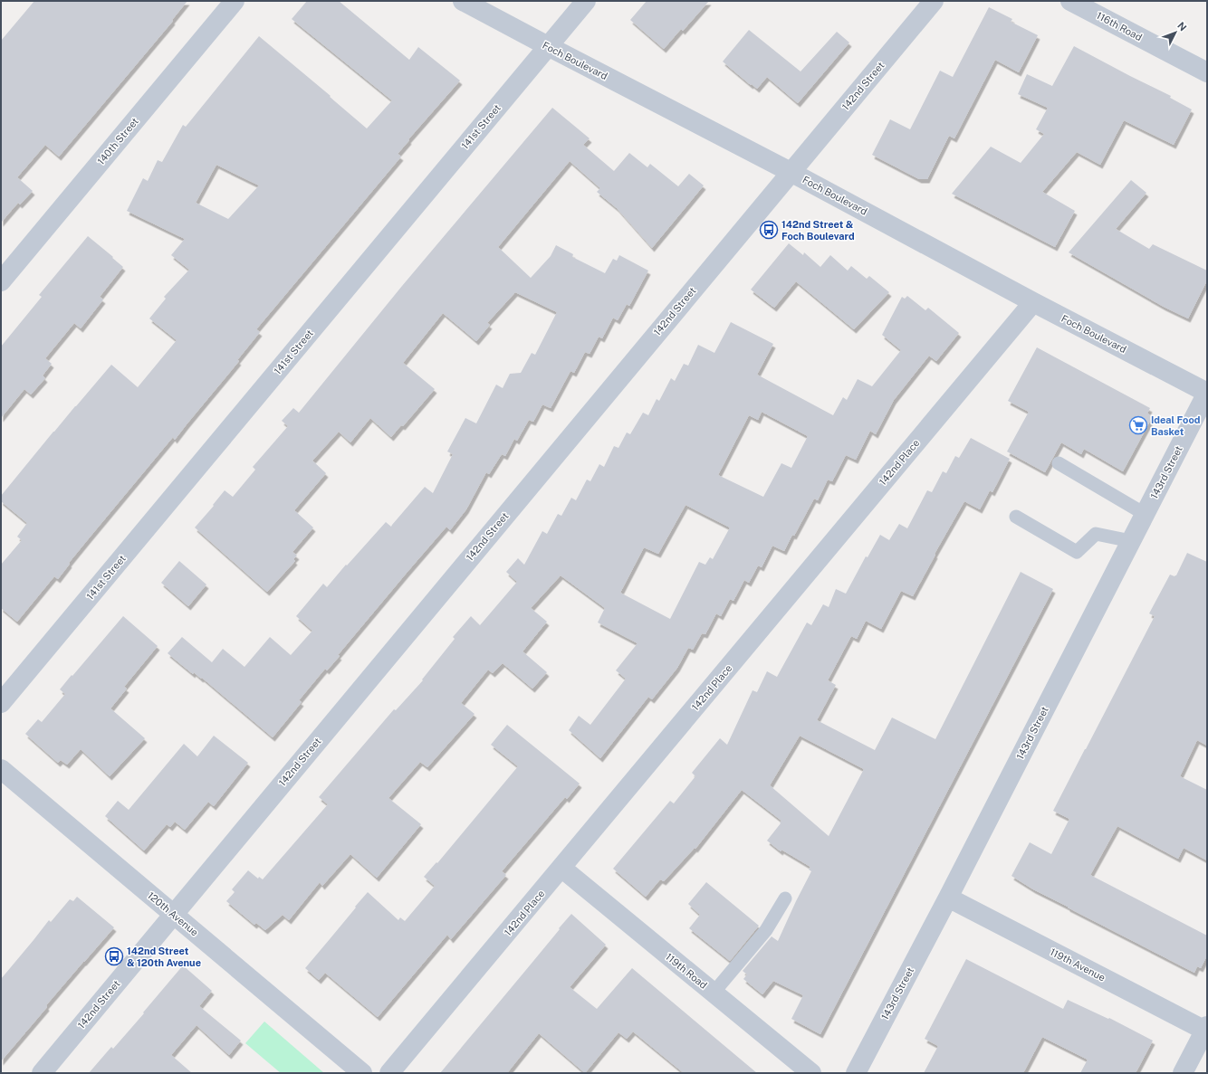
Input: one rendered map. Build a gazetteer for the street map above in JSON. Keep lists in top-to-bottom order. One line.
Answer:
{"streets":{"street":["116th Road","Foch Boulevard","142nd Street","141st Street","140th Street","142nd Place","143rd Street","120th Avenue","119th Avenue","119th Road"]},"crossings":[["Foch Boulevard","142nd Street"],["Foch Boulevard","141st Street"],["Foch Boulevard","142nd Place"],["Foch Boulevard","143rd Street"],["142nd Street","120th Avenue"],["142nd Place","119th Road"],["143rd Street","119th Avenue"]],"places":{"bus stop":["142nd Street & Foch Boulevard","142nd Street & 120th Avenue"],"supermarket":["Ideal Food Basket"]},"north":"top right"}
